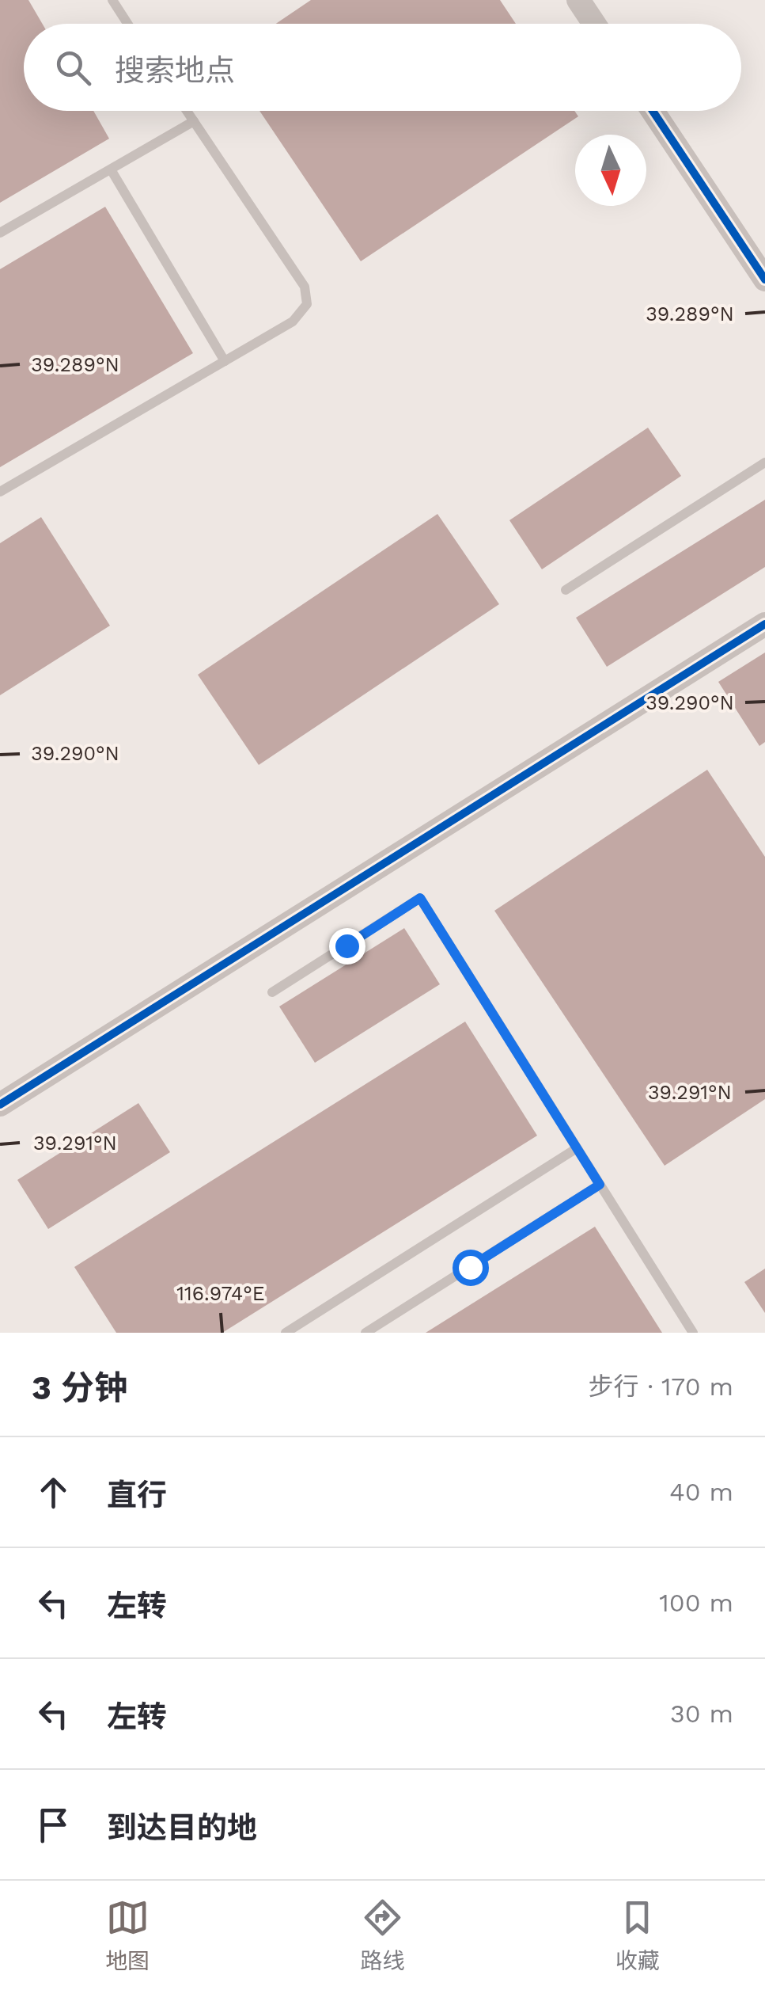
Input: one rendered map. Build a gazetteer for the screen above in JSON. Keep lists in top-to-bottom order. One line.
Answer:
{"north":"bottom","page":{"search":"搜索地点","heading":["3 分钟","步行 · 170 m"],"list":[["直行","40 m"],["左转","100 m"],["左转","30 m"],"到达目的地"],"nav":["地图","路线","收藏"]},"coordinates":["39.289°N","39.290°N","39.291°N","116.974°E"]}
